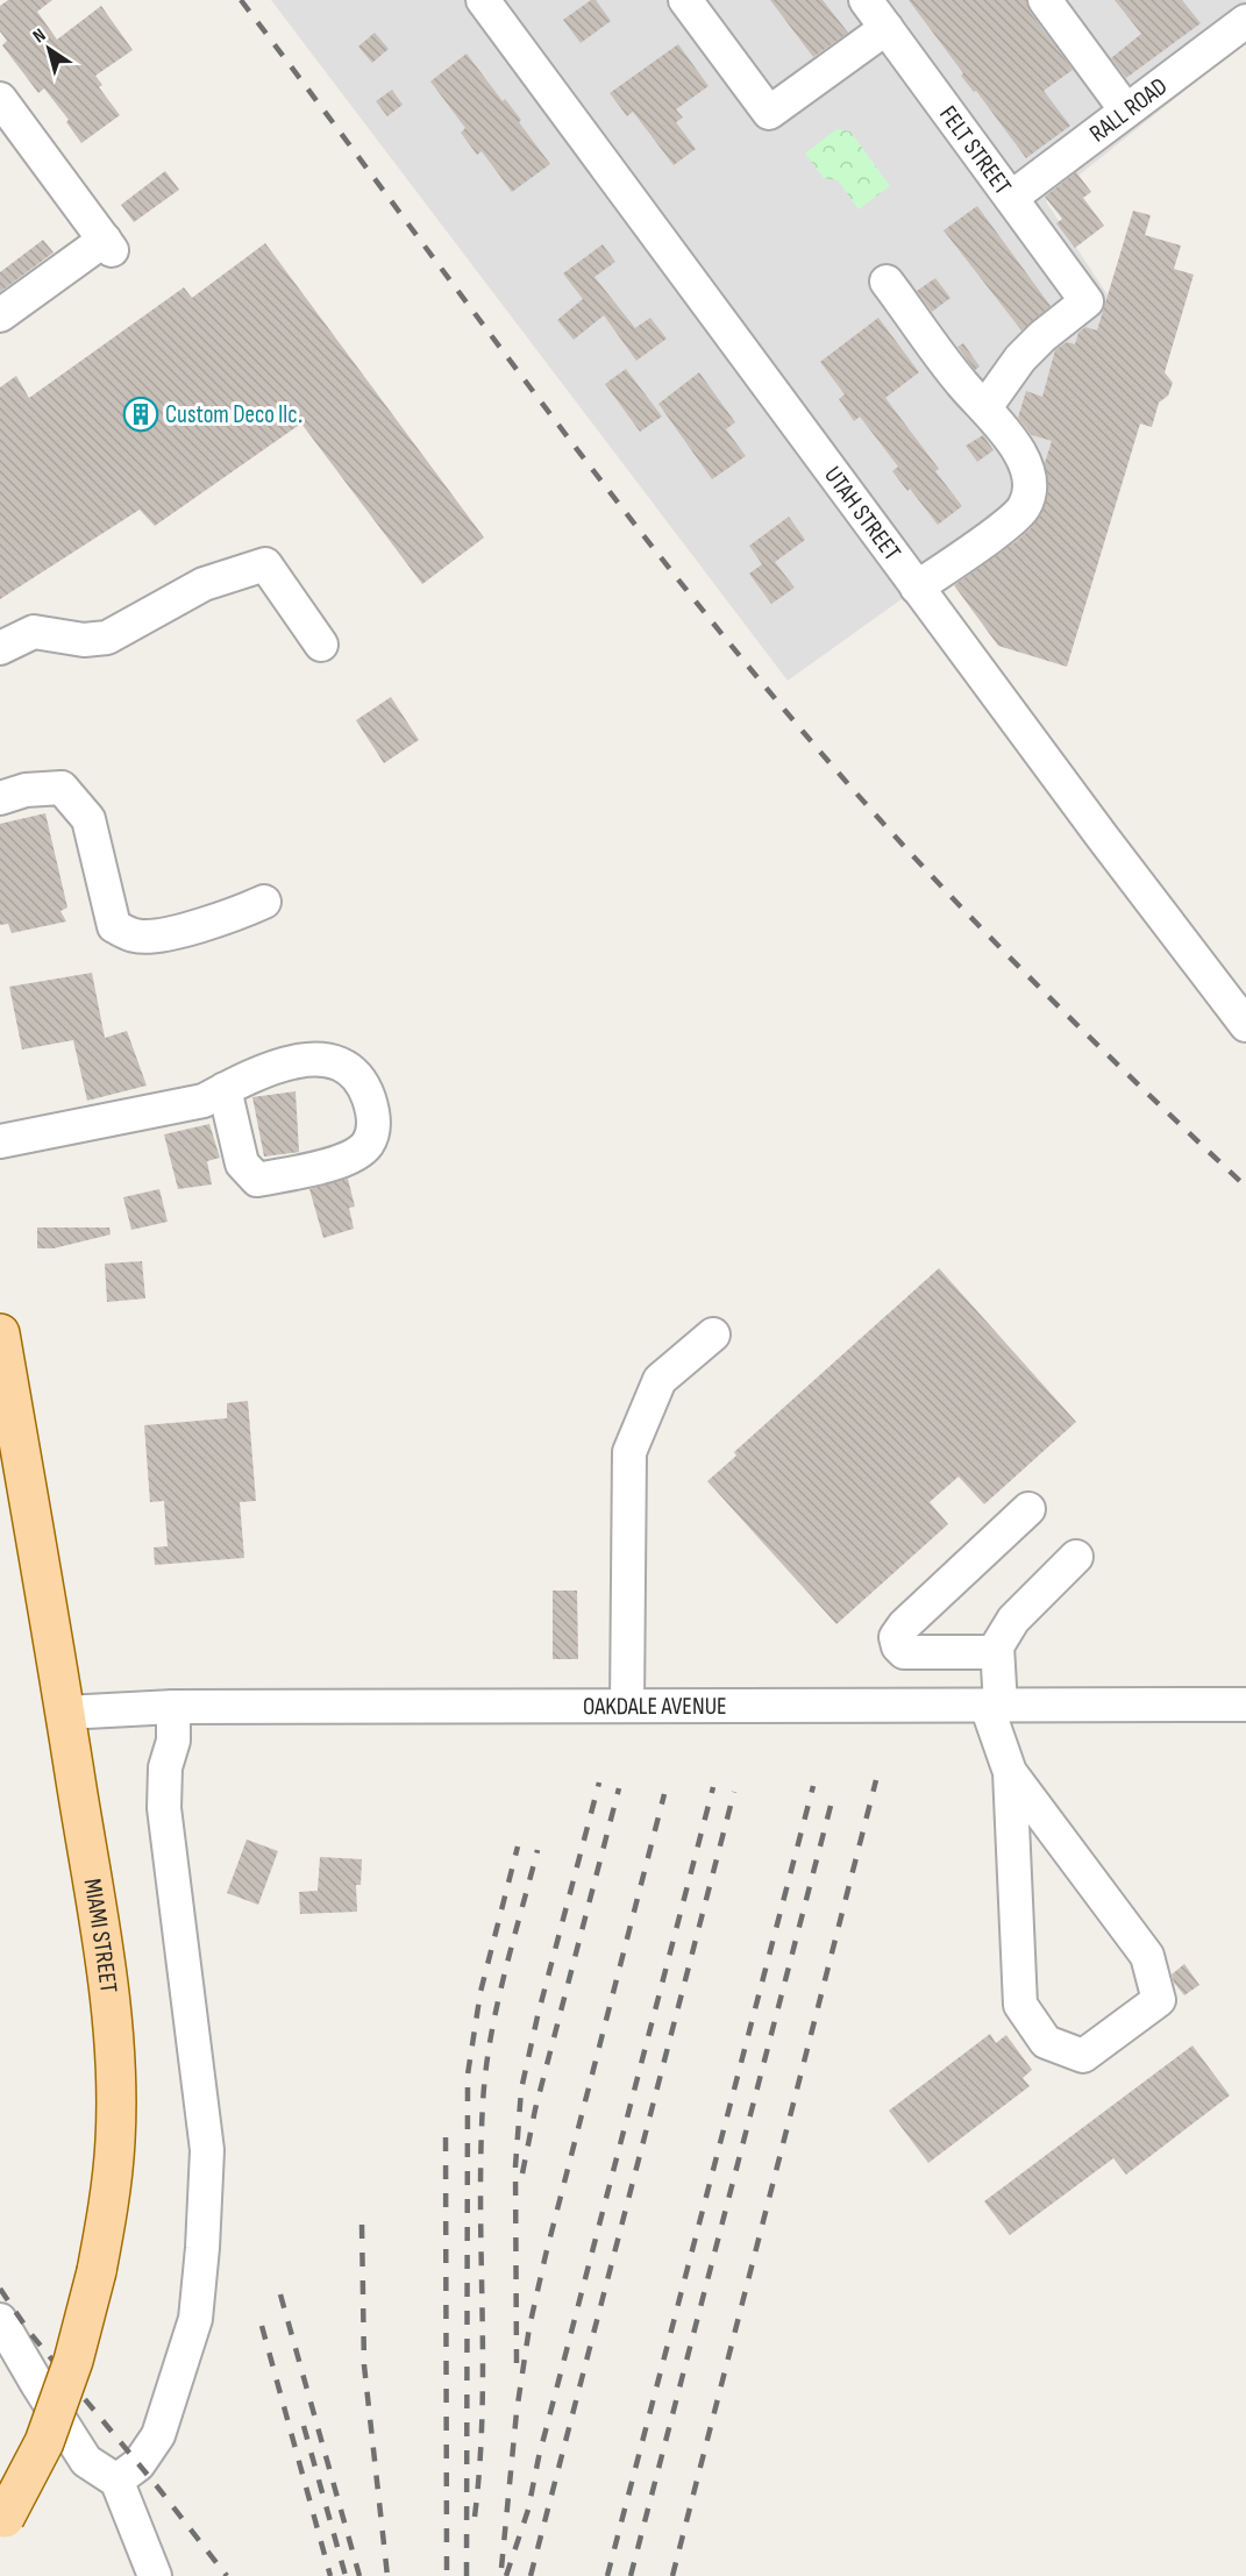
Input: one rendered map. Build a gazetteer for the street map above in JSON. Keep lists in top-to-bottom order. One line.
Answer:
{"streets":{"main road":["MIAMI STREET"],"street":["RALL ROAD","FELT STREET","UTAH STREET","OAKDALE AVENUE"]},"crossings":[["RALL ROAD","FELT STREET"],["OAKDALE AVENUE","MIAMI STREET"]],"places":{"building":["Custom Deco llc."]},"north":"top left"}
